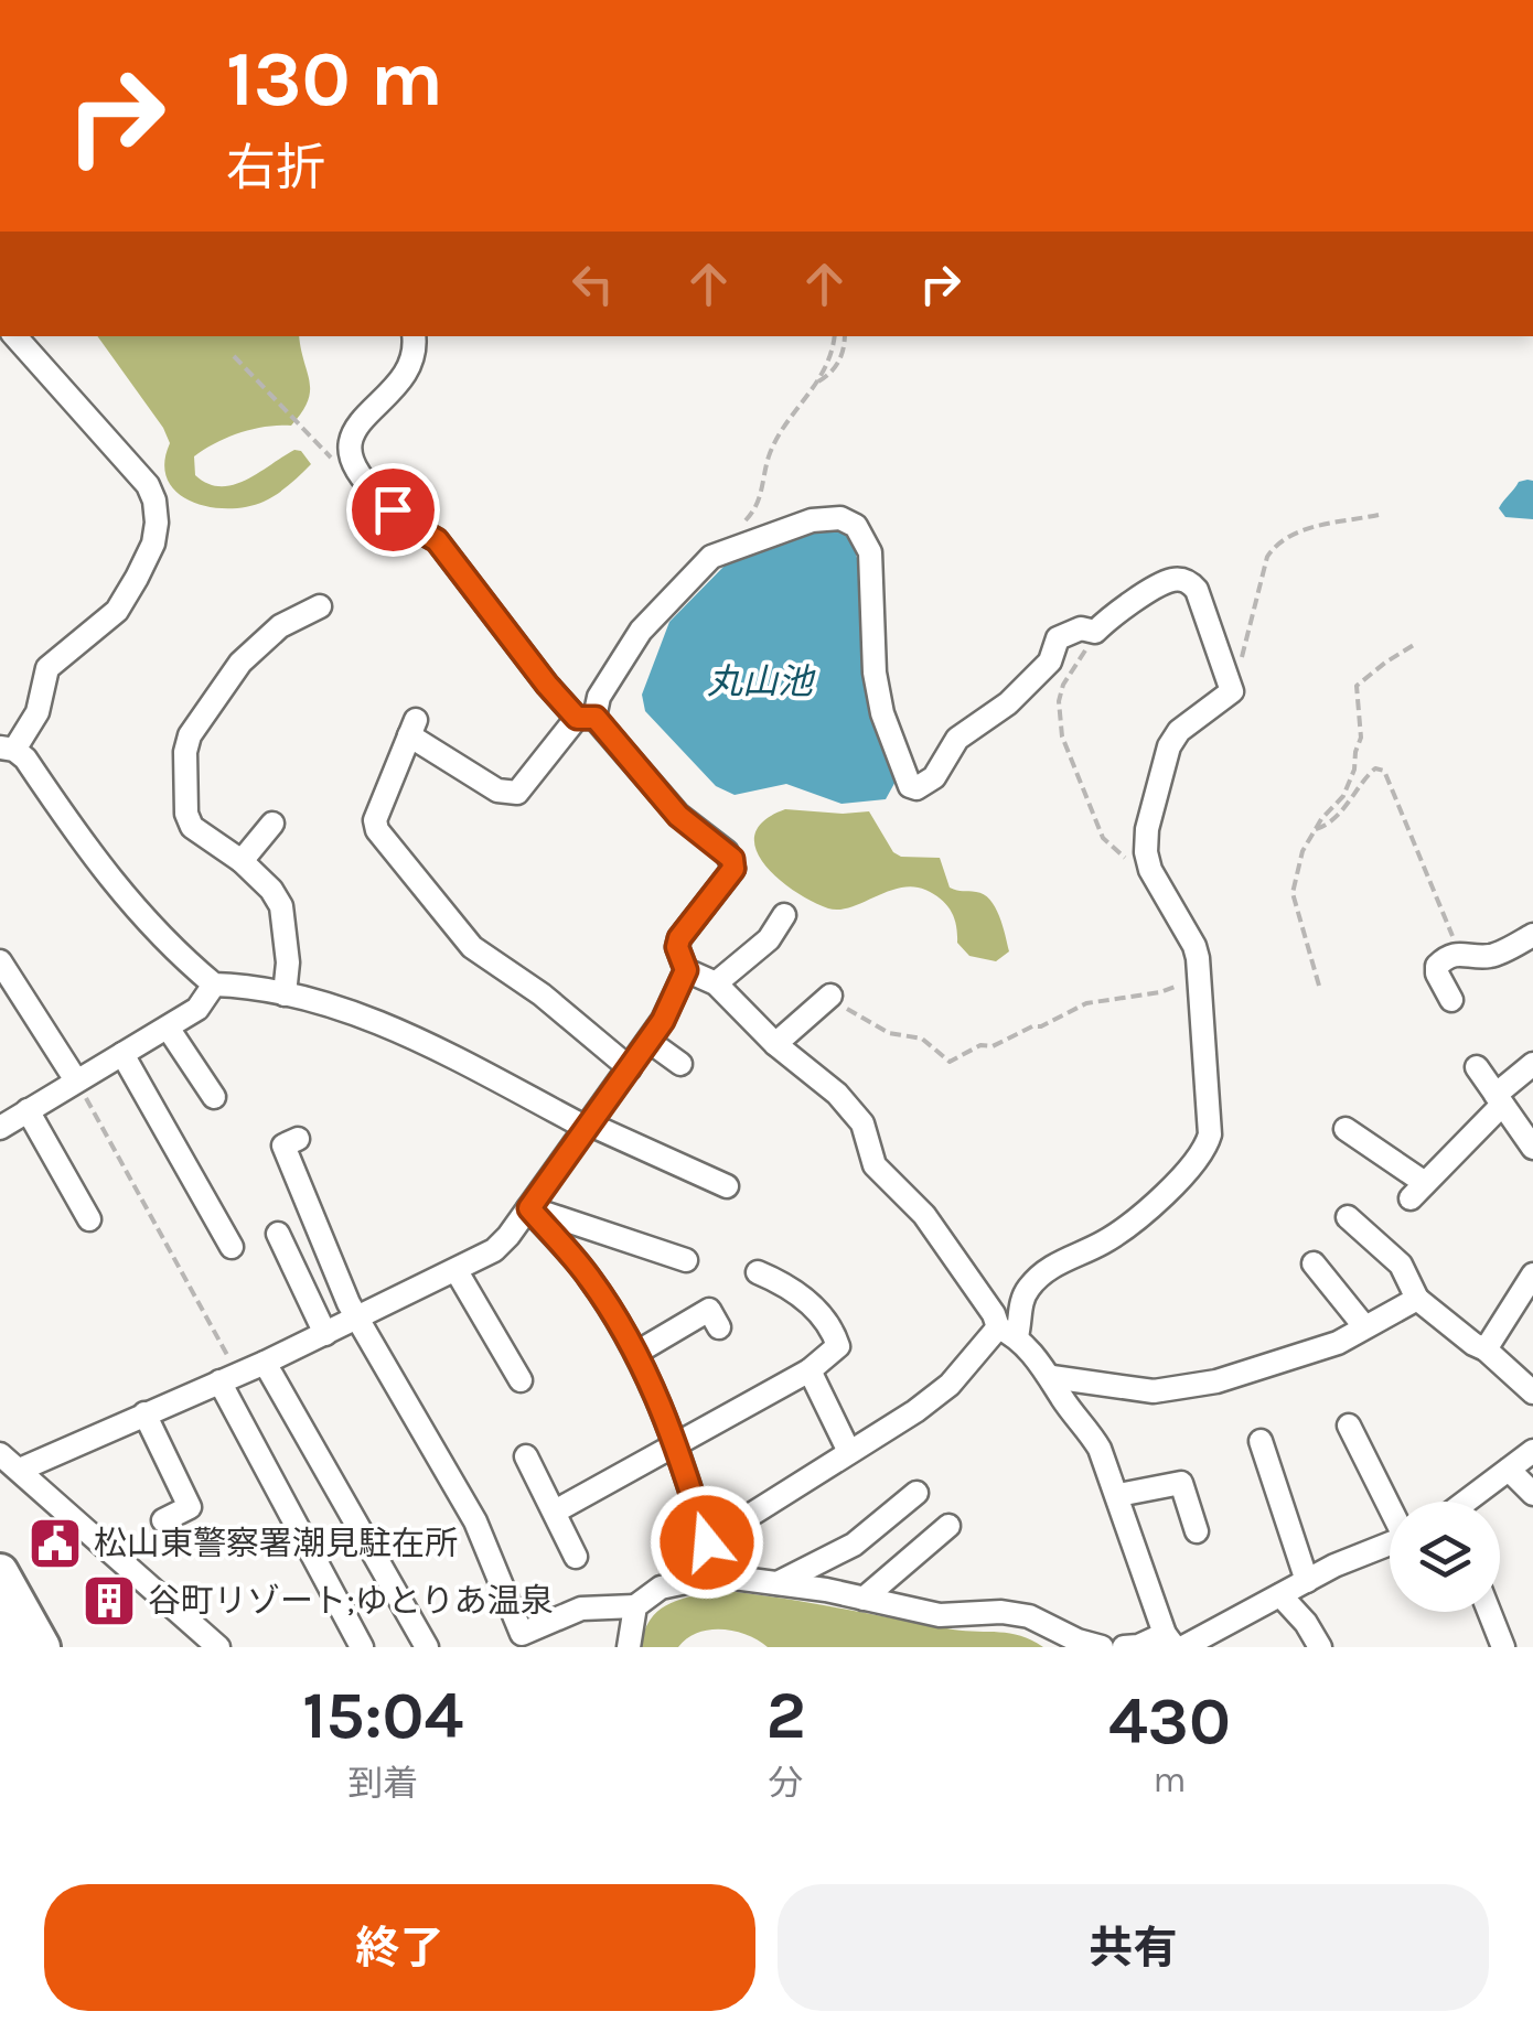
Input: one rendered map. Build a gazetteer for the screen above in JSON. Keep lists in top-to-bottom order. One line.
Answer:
{"water":["丸山池"],"places":{"public building":["松山東警察署潮見駐在所"],"building":["谷町リゾート;ゆとりあ温泉"]},"page":{"turn":["130 m","右折"],"eta":["15:04","到着","2","分","430","m"],"buttons":["終了","共有"]}}
